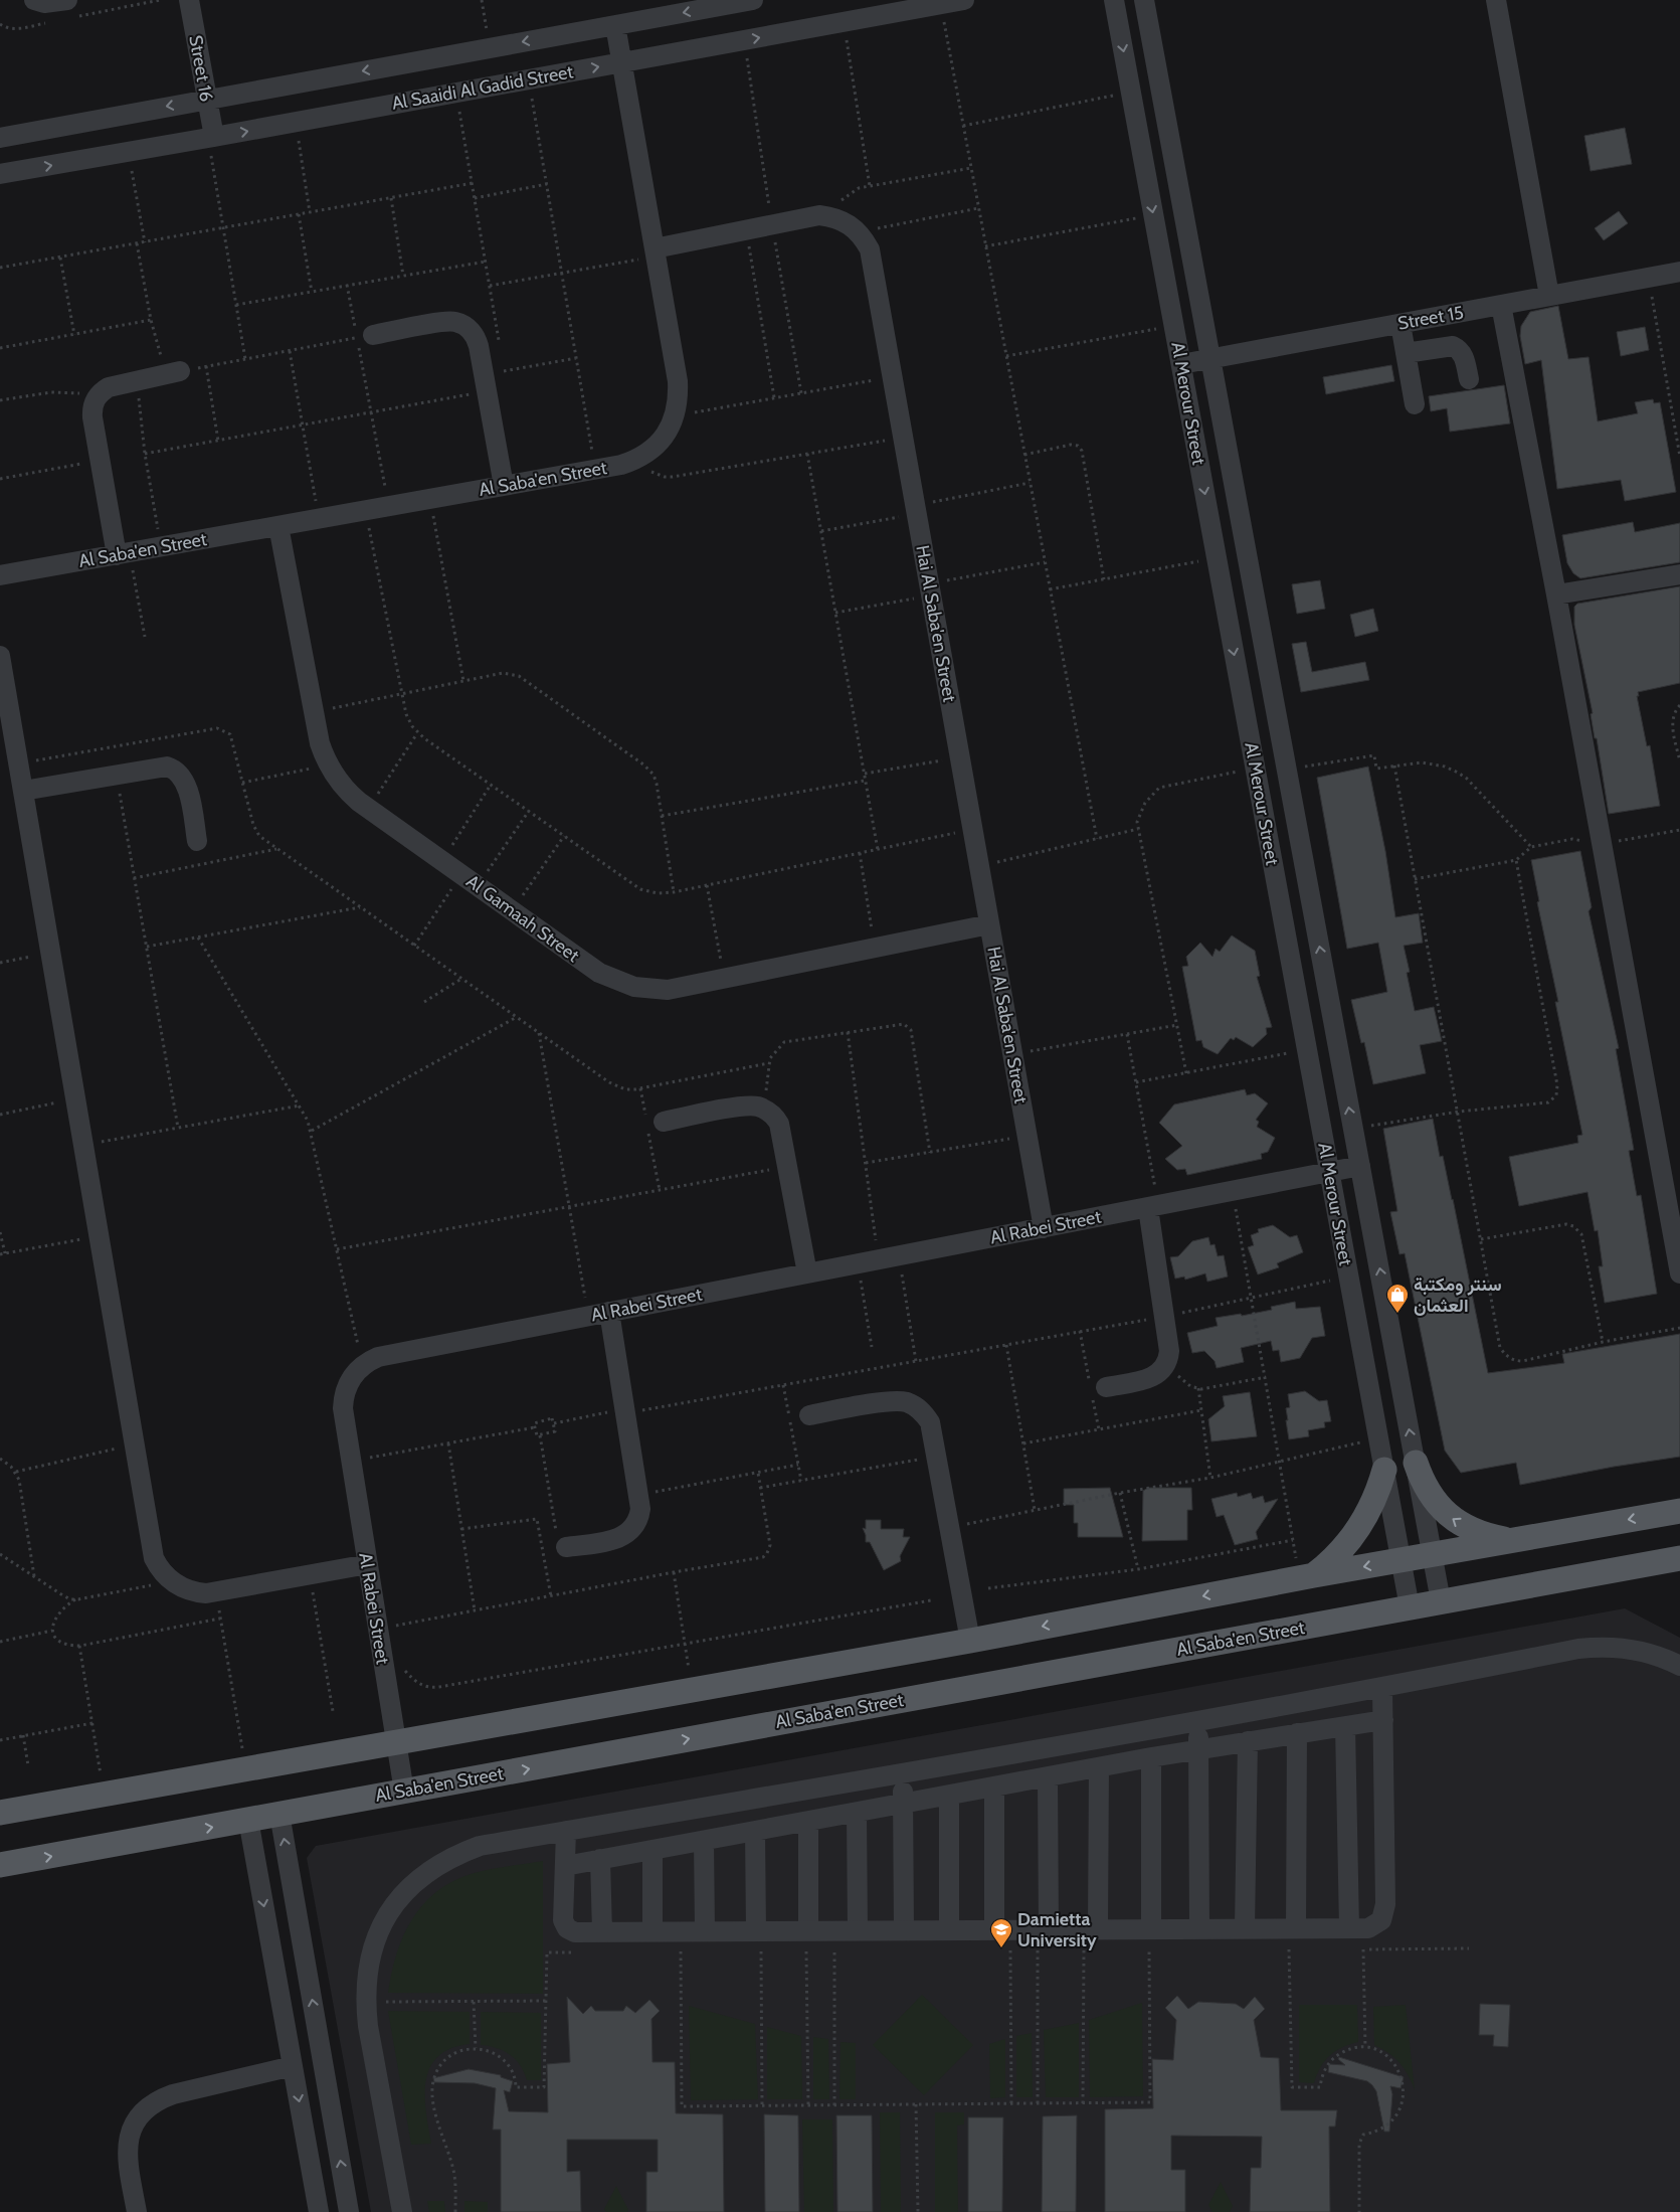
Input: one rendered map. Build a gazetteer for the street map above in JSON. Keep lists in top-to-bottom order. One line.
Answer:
{"streets":{"main road":["Al Saba'en Street"],"street":["Street 16","Al Saaidi Al Gadid Street","Street 15","Al Merour Street","Hai Al Saba'en Street","Al Gamaah Street","Al Rabei Street"]},"crossings":[["Street 16","Al Saaidi Al Gadid Street"],["Al Saaidi Al Gadid Street","Al Saba'en Street"],["Street 15","Al Merour Street"],["Al Merour Street","Al Saba'en Street"],["Al Merour Street","Al Rabei Street"],["Al Saba'en Street","Hai Al Saba'en Street"],["Al Saba'en Street","Al Gamaah Street"],["Al Saba'en Street","Al Rabei Street"],["Hai Al Saba'en Street","Al Gamaah Street"],["Hai Al Saba'en Street","Al Rabei Street"]],"places":{"shop":["سنتر ومكتبة العثمان"],"school or university":["Damietta University"]}}
